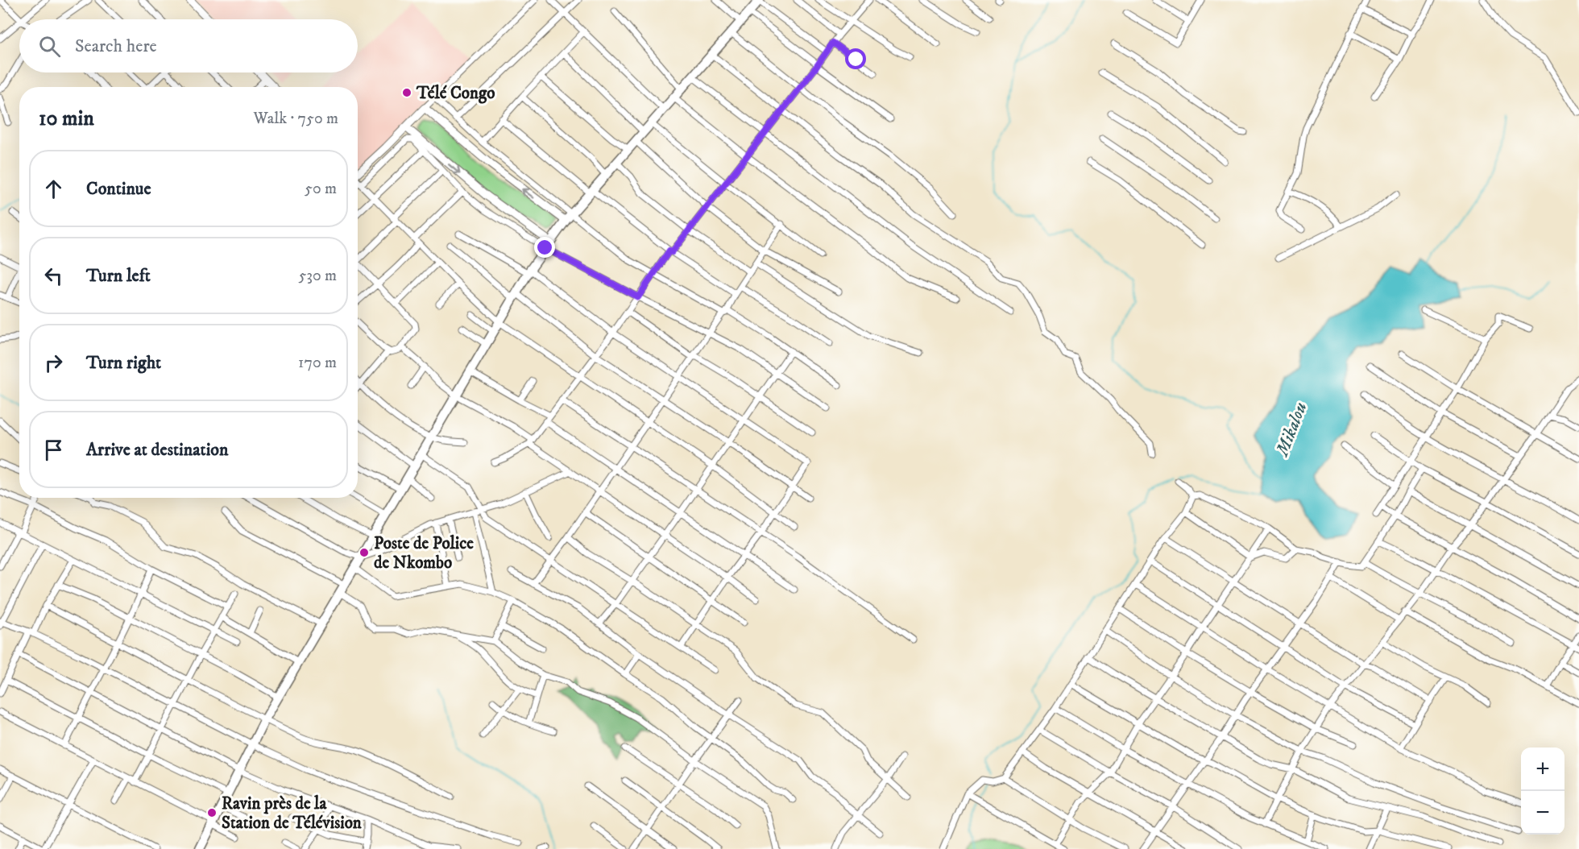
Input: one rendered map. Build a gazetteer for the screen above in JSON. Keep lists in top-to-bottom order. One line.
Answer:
{"water":["Mikalou"],"places":["Télé Congo","Poste de Police de Nkombo","Ravin près de la Station de Télévision"],"page":{"search":"Search here","heading":["10 min","Walk · 750 m"],"list":[["Continue","50 m"],["Turn left","530 m"],["Turn right","170 m"],"Arrive at destination"],"map_buttons":["+","−"]}}
